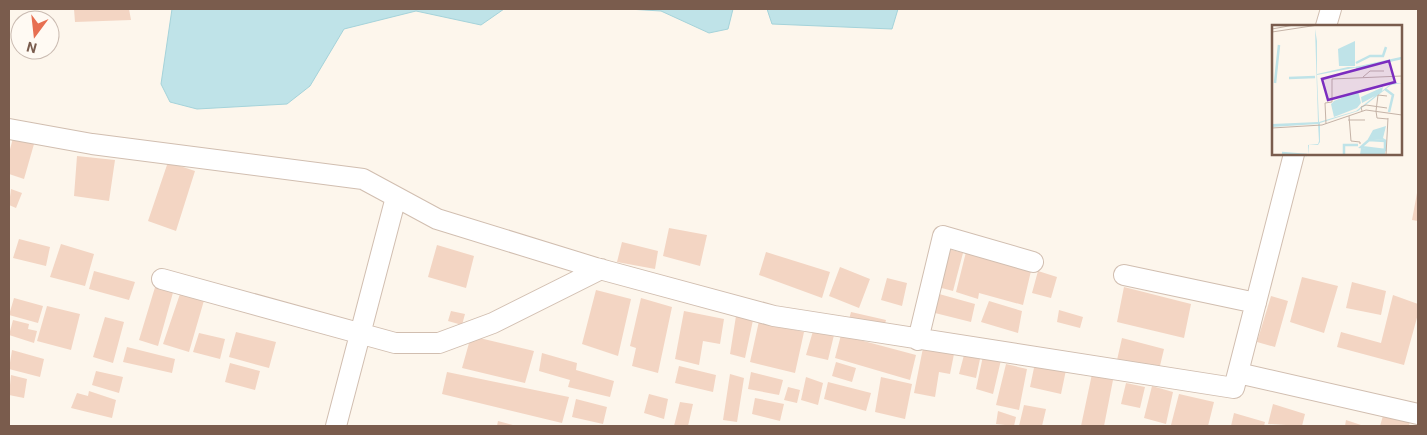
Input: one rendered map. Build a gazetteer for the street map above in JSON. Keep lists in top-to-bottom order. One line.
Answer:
{"north":"bottom"}
